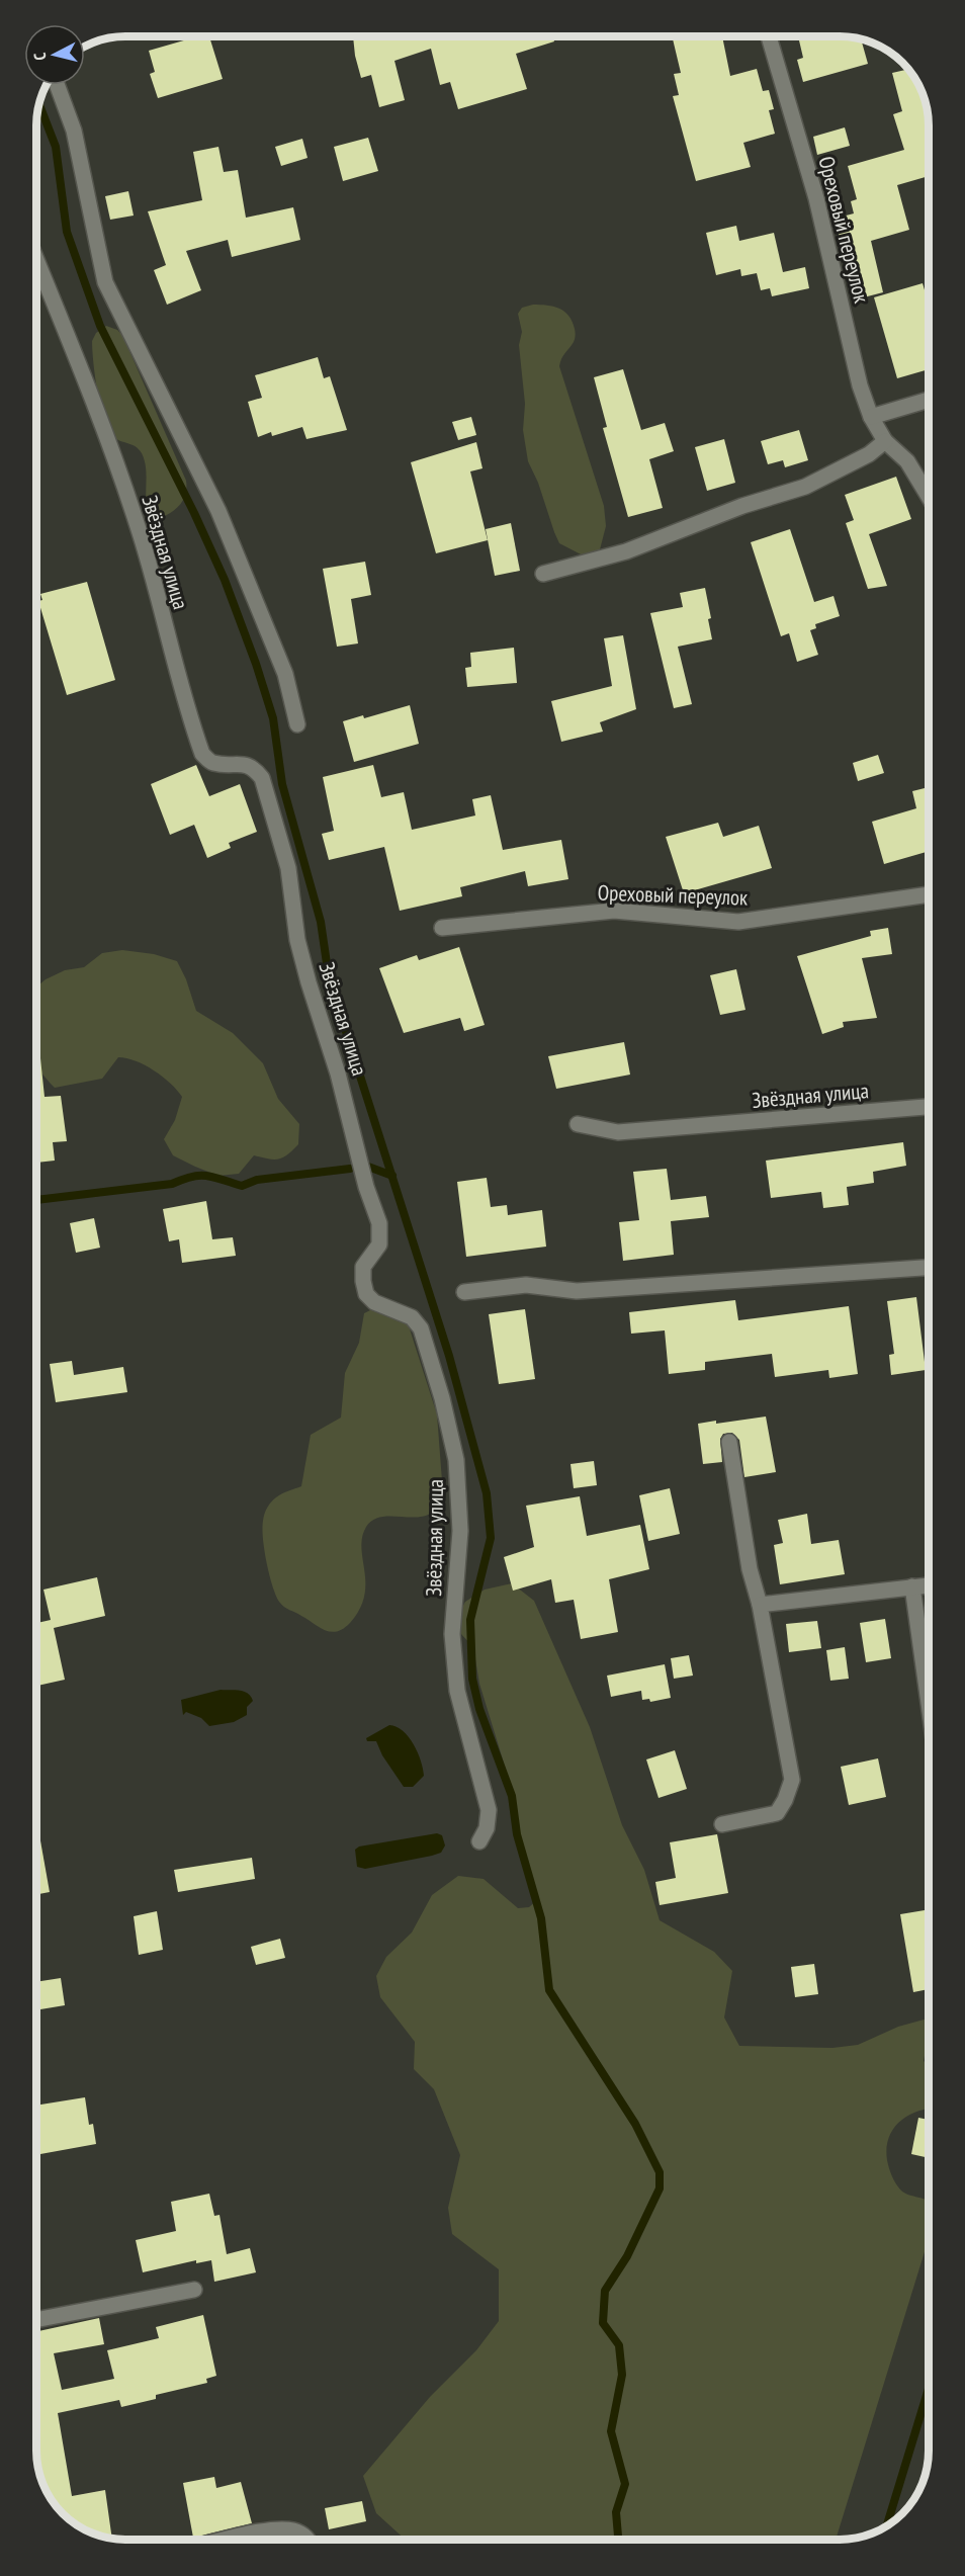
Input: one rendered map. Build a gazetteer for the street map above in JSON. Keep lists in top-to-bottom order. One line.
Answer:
{"streets":{"street":["Ореховый переулок","Звёздная улица"]},"north":"left"}
